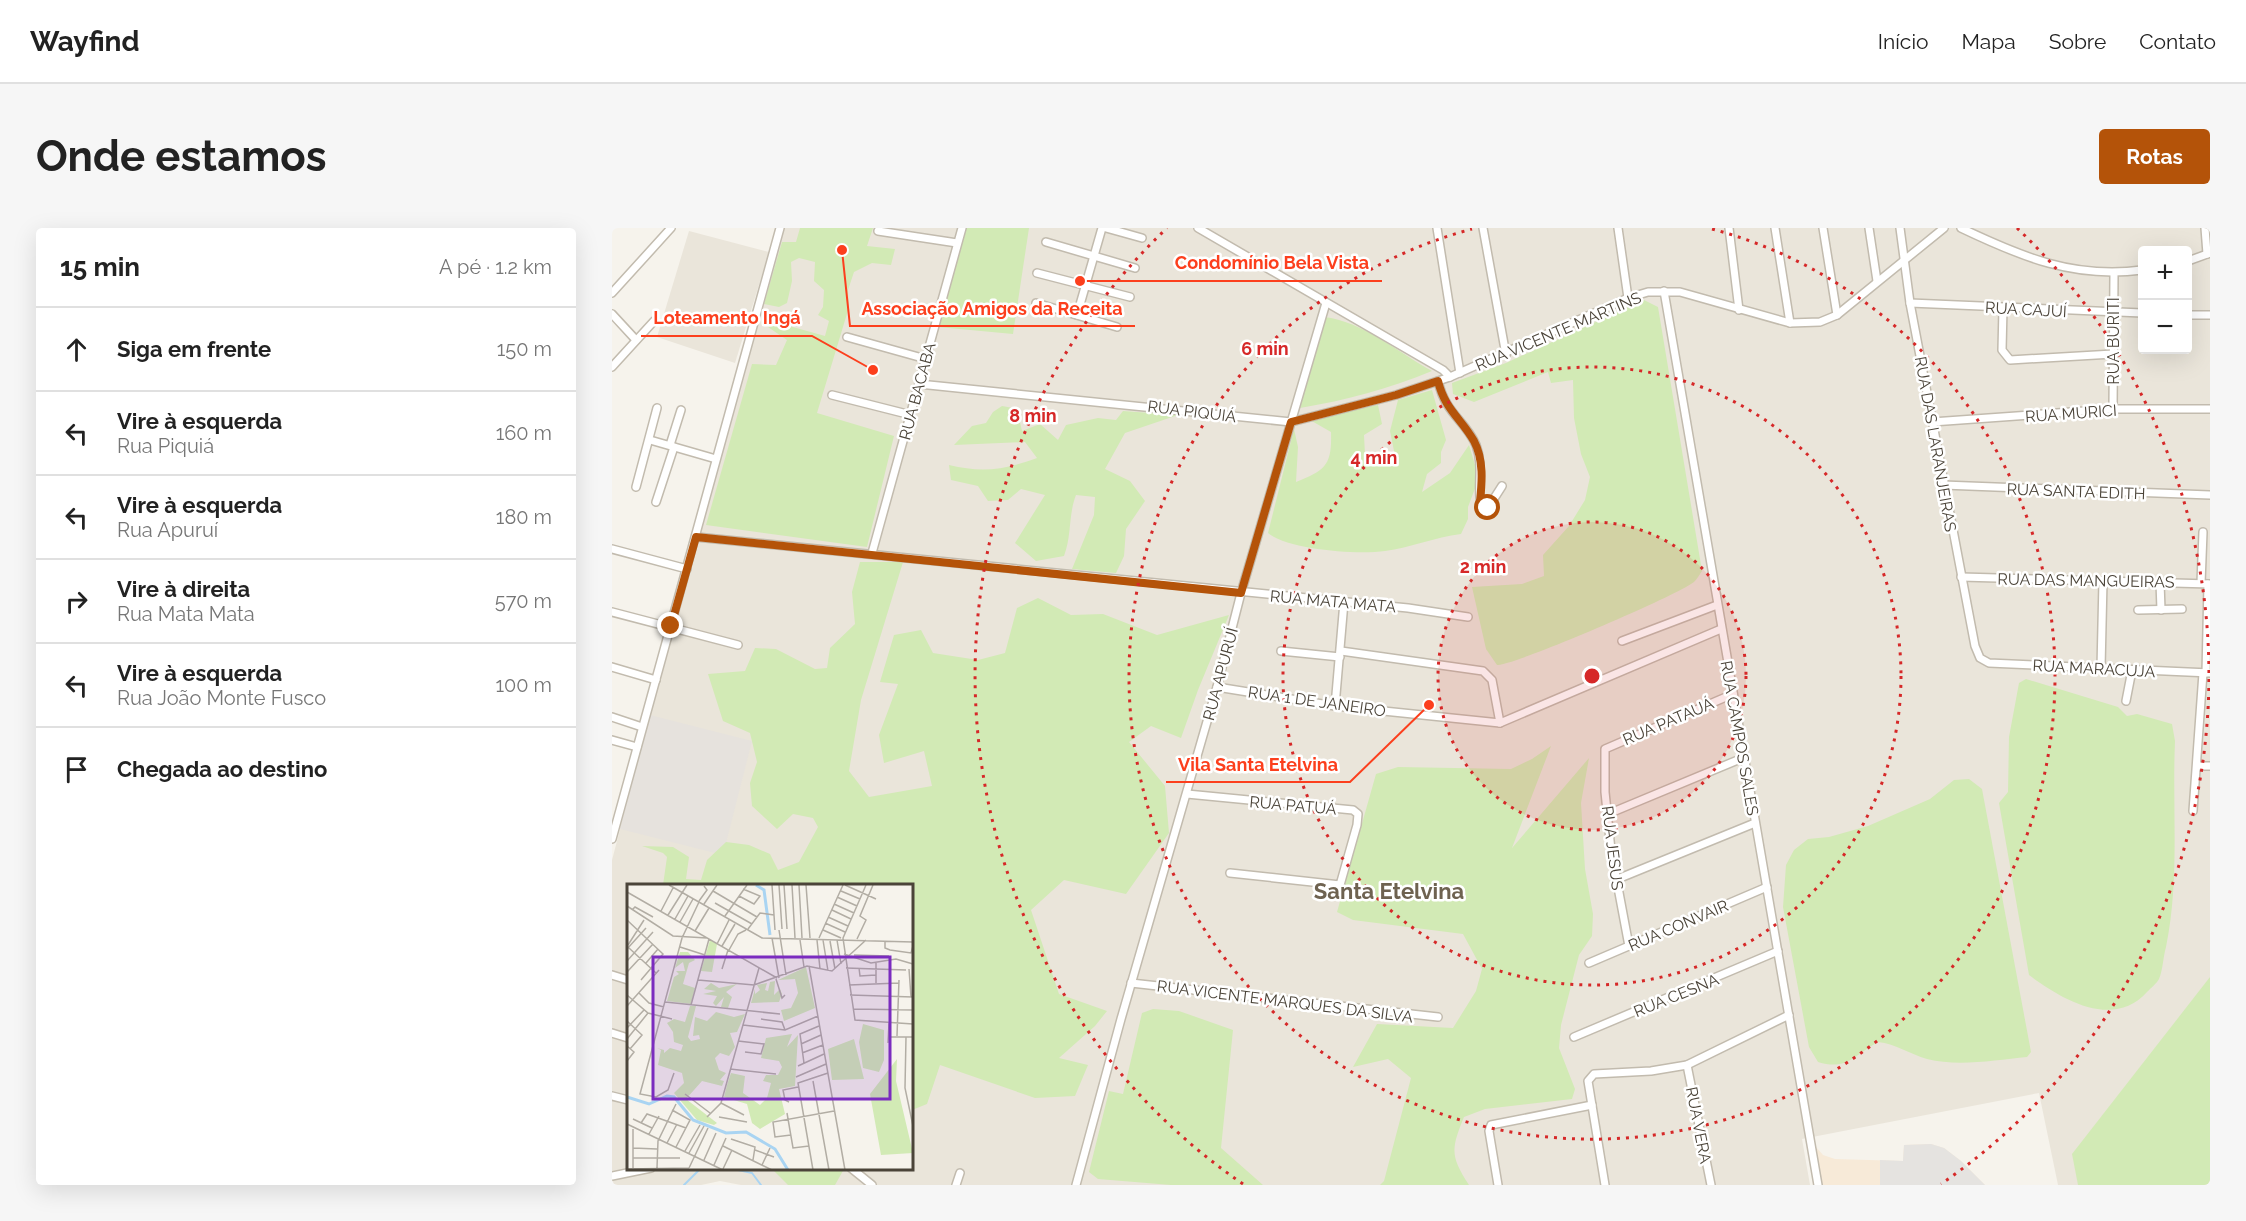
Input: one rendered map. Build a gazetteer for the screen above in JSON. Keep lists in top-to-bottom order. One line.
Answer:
{"streets":{"street":["RUA CAJUÍ","RUA VICENTE MARTINS","RUA BURITI","RUA BACABA","RUA PIQUIÁ","RUA MURICI","RUA DAS LARANJEIRAS","RUA SANTA EDITH","RUA DAS MANGUEIRAS","RUA MATA MATA","RUA MARACUJA","RUA APURUÍ","RUA 1 DE JANEIRO","RUA PATAUÁ","RUA CAMPOS SALES","RUA PATUÁ","RUA JESUS","RUA CONVAIR","RUA CESNA","RUA VICENTE MARQUES DA SILVA","RUA VERA"]},"crossings":[["RUA CAJUÍ","RUA BURITI"],["RUA CAJUÍ","RUA DAS LARANJEIRAS"],["RUA VICENTE MARTINS","RUA PIQUIÁ"],["RUA VICENTE MARTINS","RUA DAS LARANJEIRAS"],["RUA VICENTE MARTINS","RUA CAMPOS SALES"],["RUA BURITI","RUA MURICI"],["RUA BACABA","RUA PIQUIÁ"],["RUA BACABA","RUA MATA MATA"],["RUA PIQUIÁ","RUA APURUÍ"],["RUA MURICI","RUA DAS LARANJEIRAS"],["RUA DAS LARANJEIRAS","RUA SANTA EDITH"],["RUA DAS LARANJEIRAS","RUA DAS MANGUEIRAS"],["RUA DAS LARANJEIRAS","RUA MARACUJA"],["RUA MATA MATA","RUA APURUÍ"],["RUA APURUÍ","RUA 1 DE JANEIRO"],["RUA APURUÍ","RUA PATUÁ"],["RUA APURUÍ","RUA VICENTE MARQUES DA SILVA"],["RUA 1 DE JANEIRO","RUA CAMPOS SALES"],["RUA PATAUÁ","RUA CAMPOS SALES"],["RUA PATAUÁ","RUA JESUS"],["RUA CAMPOS SALES","RUA CONVAIR"],["RUA CAMPOS SALES","RUA CESNA"],["RUA JESUS","RUA CONVAIR"]],"districts":["Santa Etelvina"],"places":["Associação Amigos da Receita","Condomínio Bela Vista","Loteamento Ingá","Vila Santa Etelvina"],"page":{"header":"Wayfind","nav":["Início","Mapa","Sobre","Contato"],"buttons":"Rotas","title":"Onde estamos","heading":["15 min","A pé · 1.2 km"],"map_buttons":["+","−"],"list":[["Siga em frente","150 m"],["Vire à esquerda","Rua Piquiá","160 m"],["Vire à esquerda","Rua Apuruí","180 m"],["Vire à direita","Rua Mata Mata","570 m"],["Vire à esquerda","Rua João Monte Fusco","100 m"],"Chegada ao destino"]},"rings":["6 min","8 min","4 min","2 min"]}
